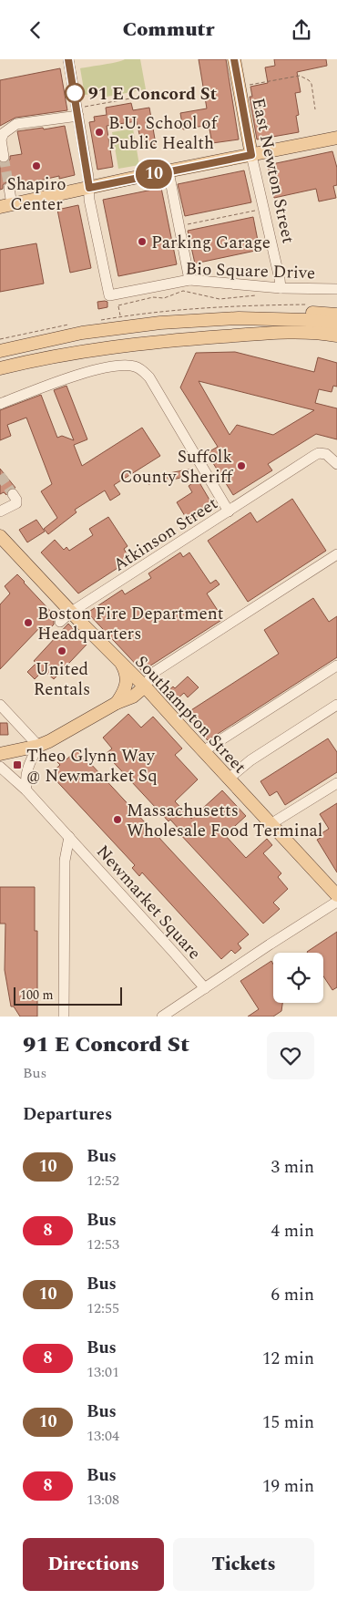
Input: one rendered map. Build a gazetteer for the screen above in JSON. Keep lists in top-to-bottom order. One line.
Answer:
{"streets":{"main road":["East Newton Street","Southampton Street"],"street":["Bio Square Drive","Atkinson Street","Newmarket Square"]},"crossings":[["East Newton Street","Bio Square Drive"],["Atkinson Street","Southampton Street"]],"places":{"other":["91 E Concord St","B.U. School of Public Health","Shapiro Center","Parking Garage","Suffolk County Sheriff","Boston Fire Department Headquarters","United Rentals","Massachusetts Wholesale Food Terminal"],"transit":["Theo Glynn Way @ Newmarket Sq"]},"lines":["bus line 10"],"scale_bar":"100 m","page":{"header":"Commutr","on_map":"10","scale":"100 m","heading":[["91 E Concord St","Bus"],"Departures"],"list":[{"mark":"10","name":"Bus","note":"12:52","value":"3 min"},{"mark":"8","name":"Bus","note":"12:53","value":"4 min"},{"mark":"10","name":"Bus","note":"12:55","value":"6 min"},{"mark":"8","name":"Bus","note":"13:01","value":"12 min"},{"mark":"10","name":"Bus","note":"13:04","value":"15 min"},{"mark":"8","name":"Bus","note":"13:08","value":"19 min"}],"buttons":["Directions","Tickets"]}}
